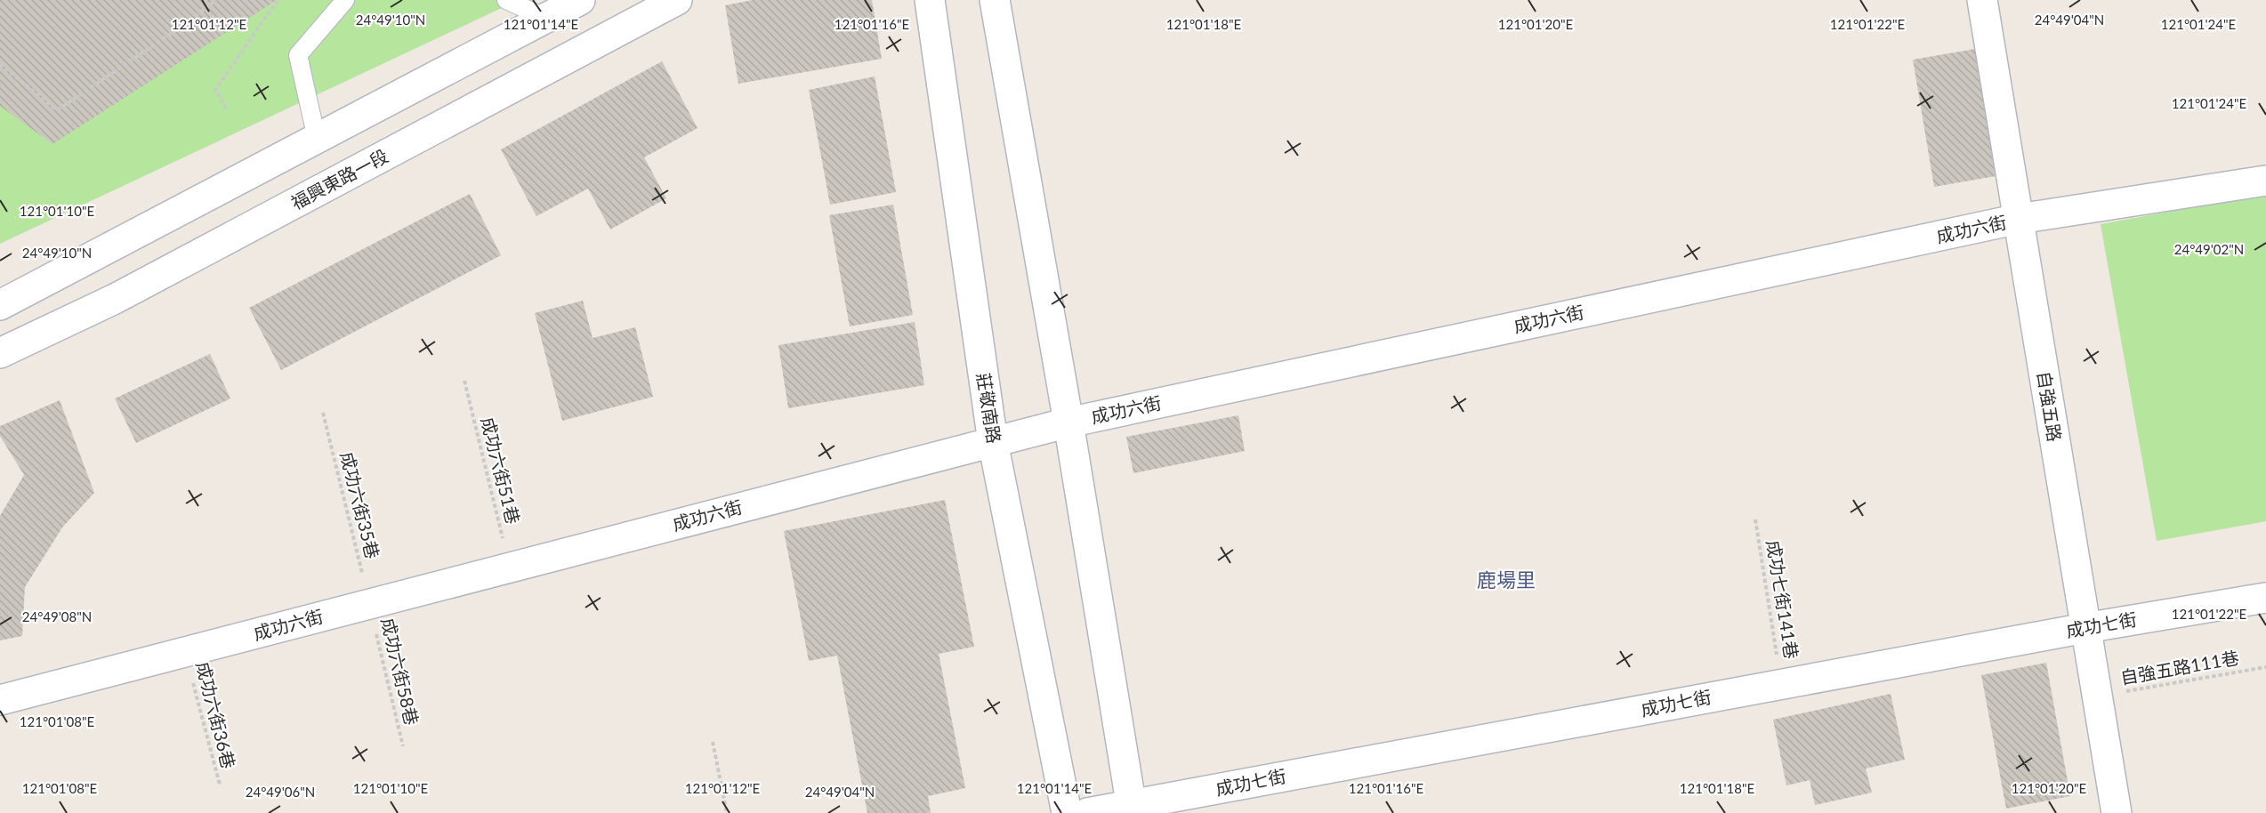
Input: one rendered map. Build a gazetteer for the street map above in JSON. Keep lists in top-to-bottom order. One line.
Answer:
{"streets":{"street":["福興東路一段","成功六街","自強五路","莊敬南路","成功七街"],"path":["成功六街51巷","成功六街35巷","成功七街141巷","自強五路111巷","成功六街58巷","成功六街36巷"]},"crossings":[["成功六街","自強五路"],["成功六街","莊敬南路"],["成功六街","成功六街51巷"],["成功六街","成功六街35巷"],["成功六街","成功六街58巷"],["成功六街","成功六街36巷"],["自強五路","成功七街"],["自強五路","自強五路111巷"],["成功六街35巷","成功六街58巷"],["成功七街141巷","成功七街"]],"districts":["鹿場里"],"coordinates":["24°49'10\"N","24°49'04\"N","121°01'24\"E","121°01'12\"E","121°01'14\"E","121°01'16\"E","121°01'18\"E","121°01'20\"E","121°01'22\"E","121°01'10\"E","24°49'02\"N","24°49'08\"N","121°01'08\"E","24°49'06\"N"]}
